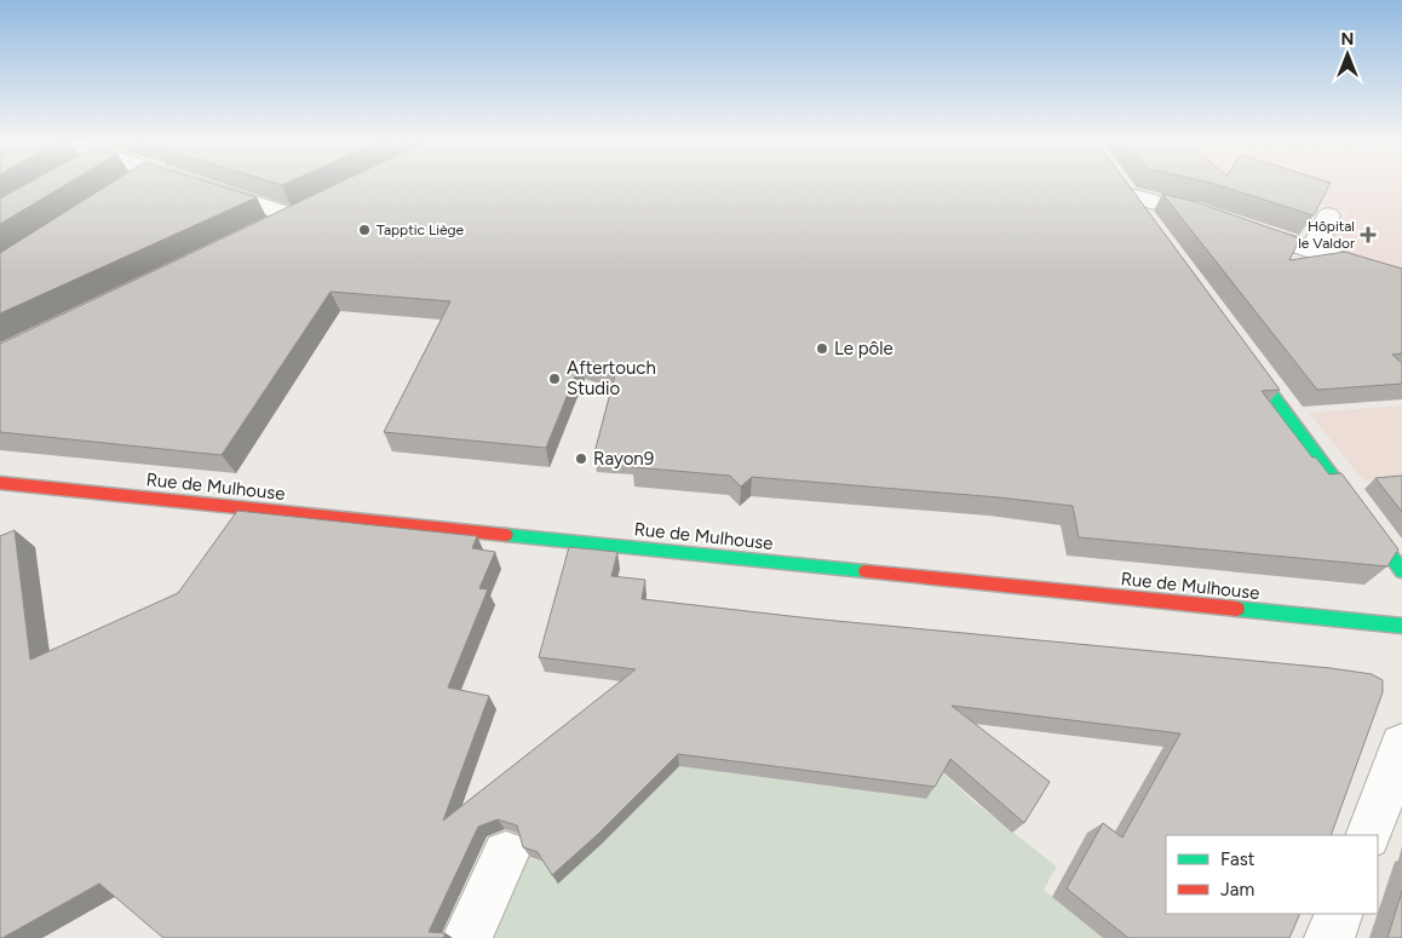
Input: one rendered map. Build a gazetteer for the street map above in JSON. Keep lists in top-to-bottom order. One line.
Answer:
{"streets":{"street":["Rue de Mulhouse"]},"places":{"other":["Tapptic Liège","Le pôle","Aftertouch Studio","Rayon9"],"health":["Hôpital le Valdor"]},"legend":["Fast","Jam"],"north":"top"}
